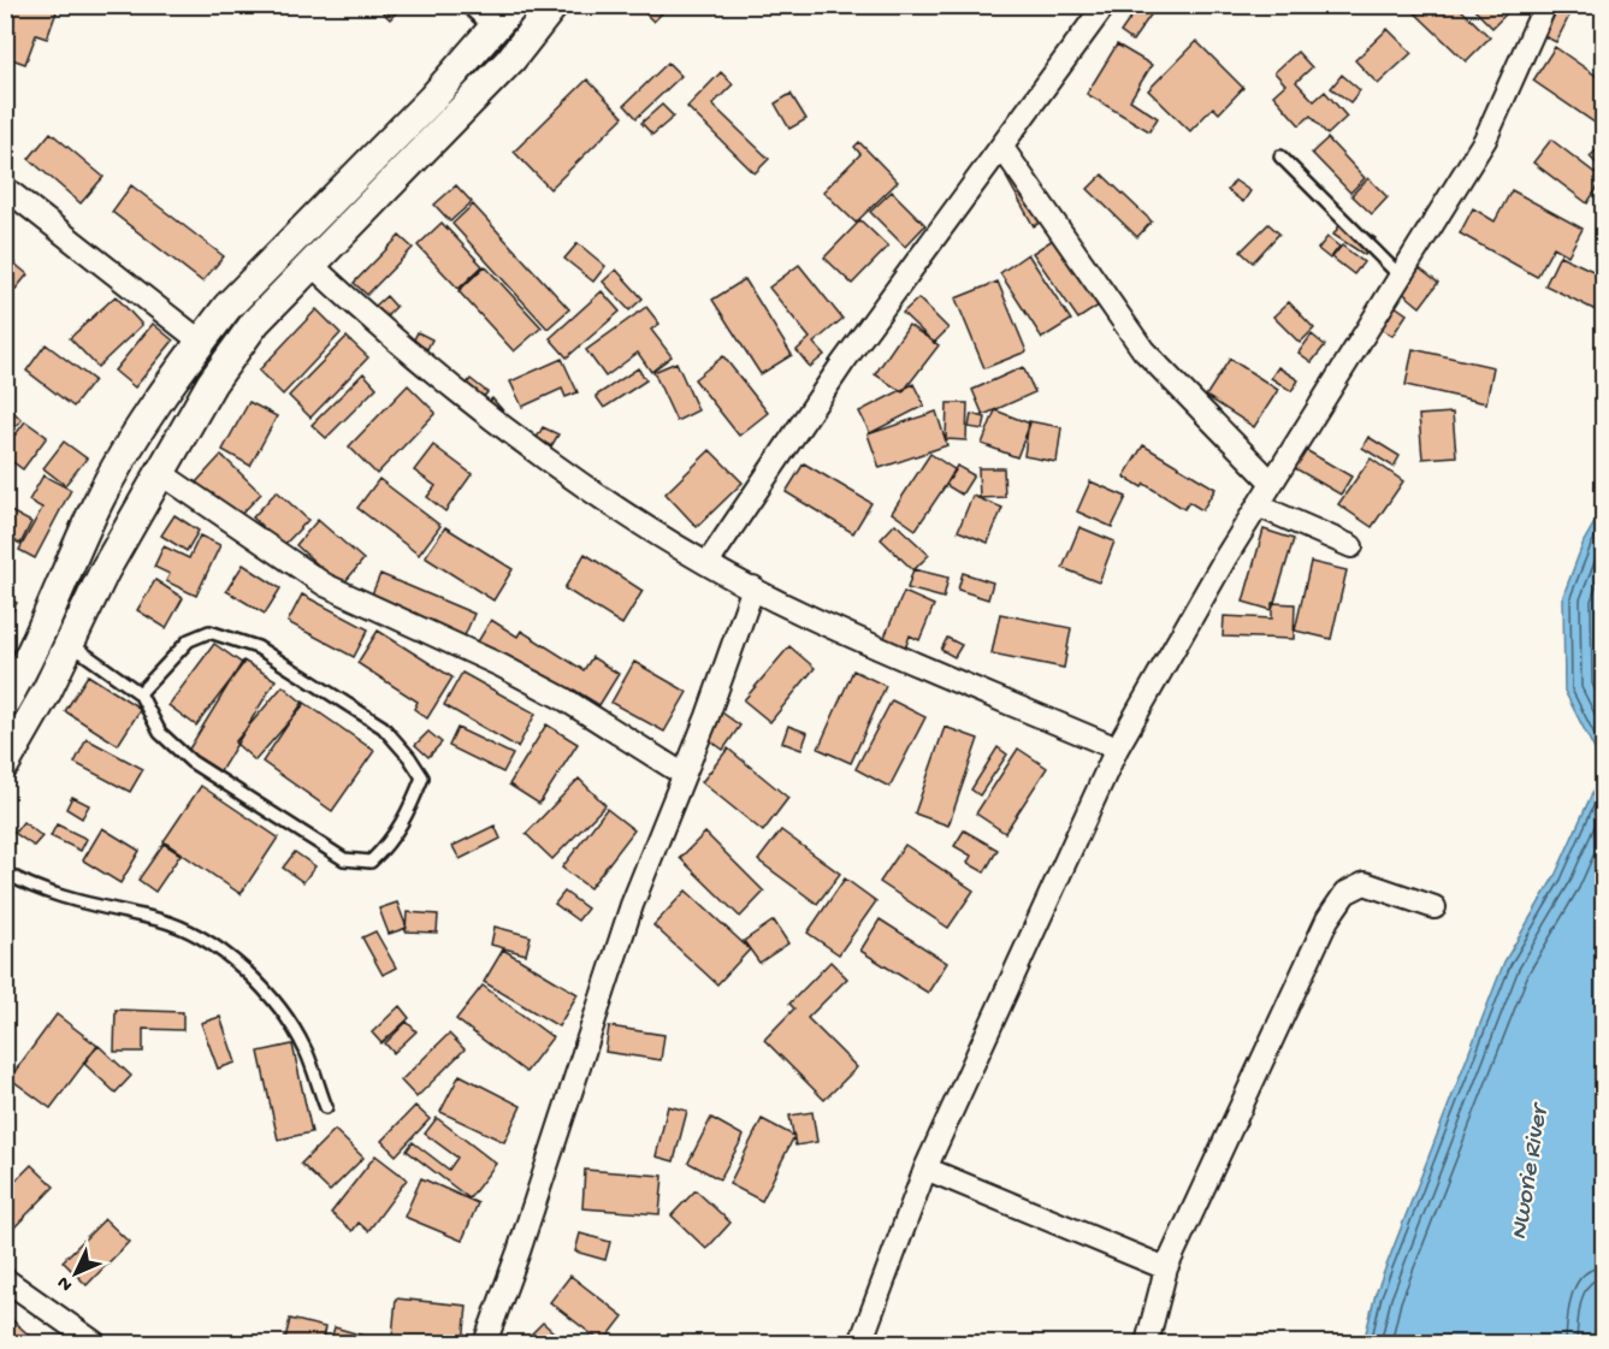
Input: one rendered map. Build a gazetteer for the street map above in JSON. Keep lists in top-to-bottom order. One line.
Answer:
{"water":["Nworie River"],"north":"bottom left"}
